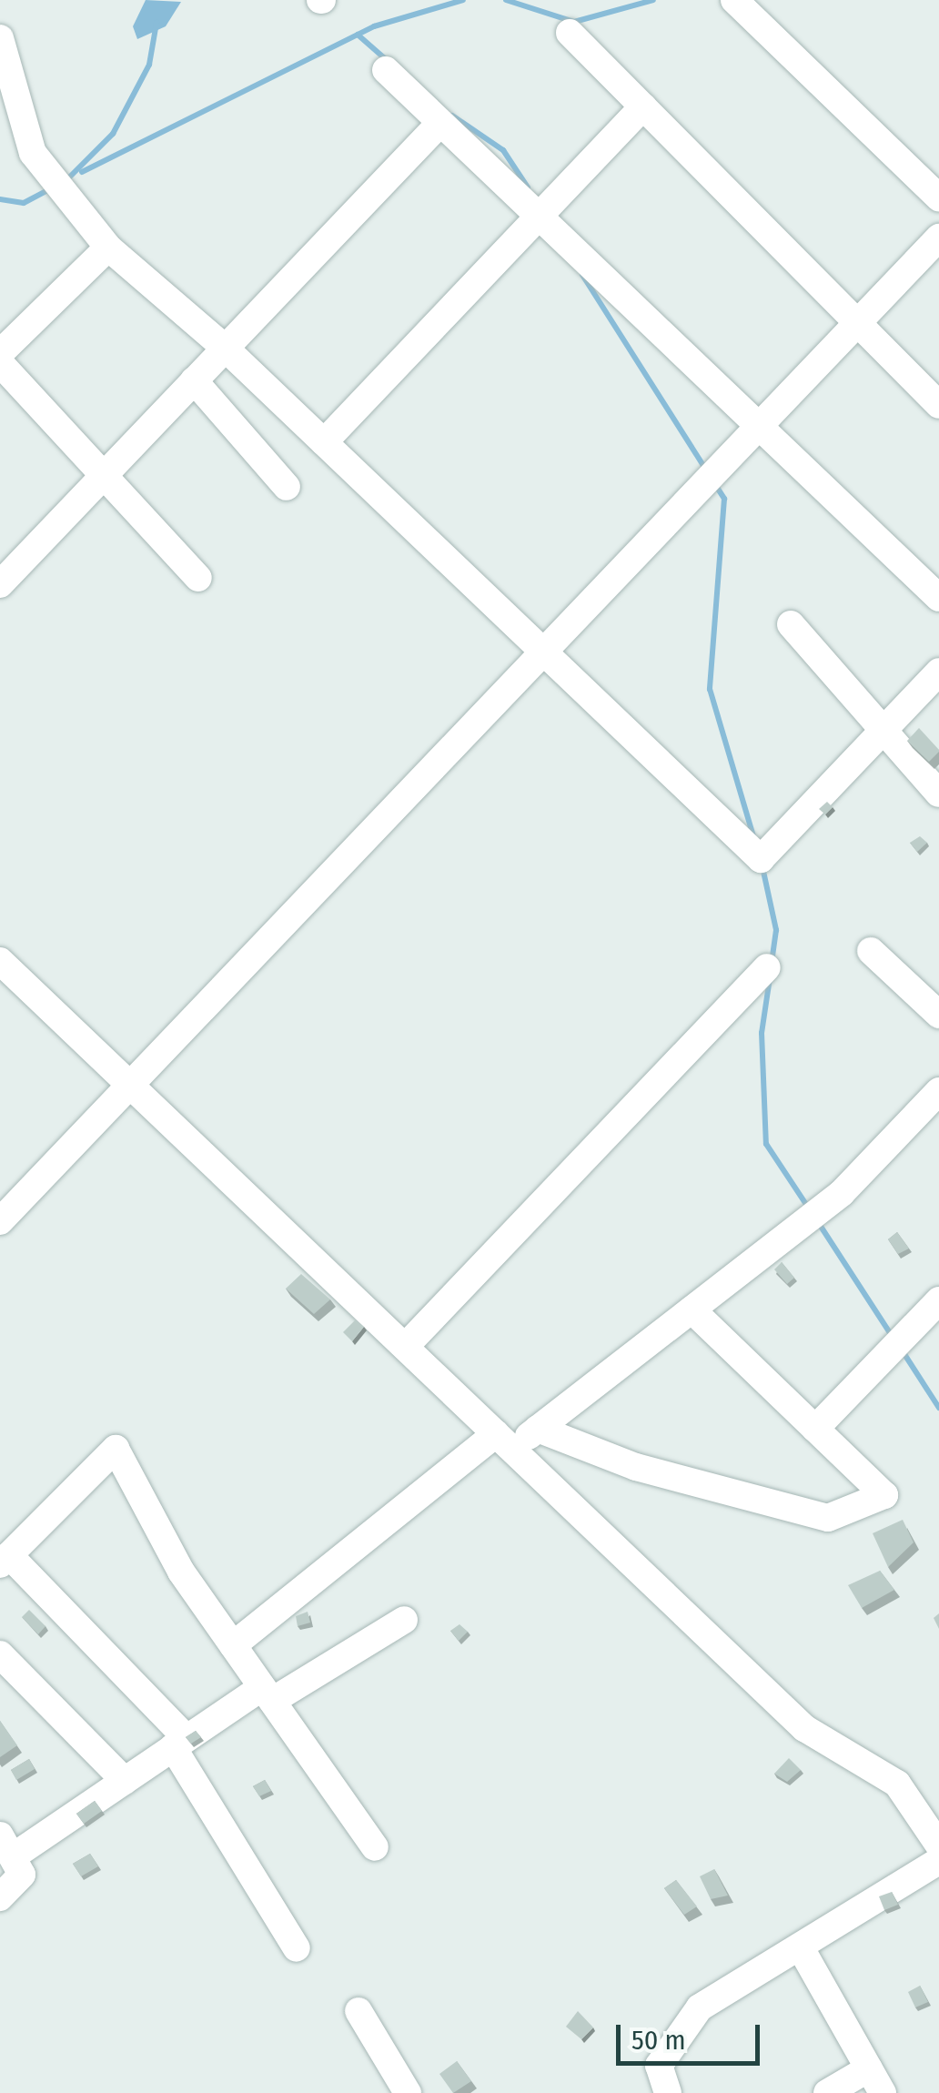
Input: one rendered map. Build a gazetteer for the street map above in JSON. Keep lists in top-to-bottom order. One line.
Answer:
{"scale_bar":"50 m"}
